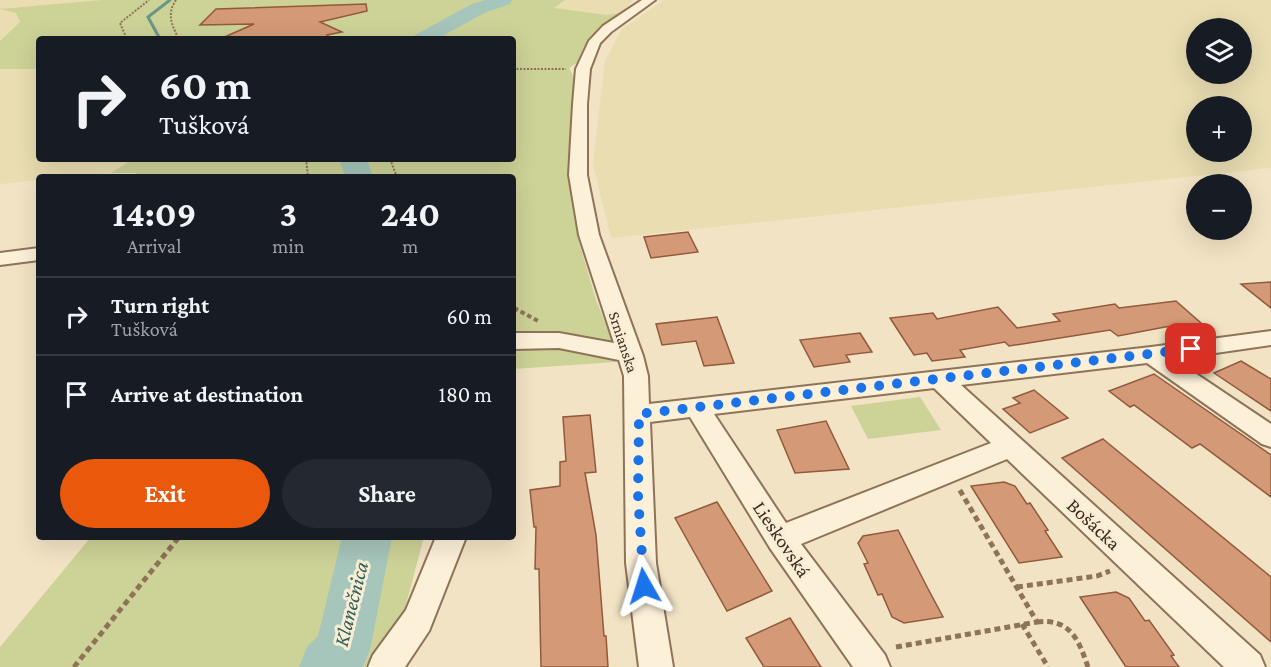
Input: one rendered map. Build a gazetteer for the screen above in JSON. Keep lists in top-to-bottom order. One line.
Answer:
{"streets":{"street":["Srnianska","Bošácka","Lieskovská"]},"water":["Klanečnica"],"page":{"map_buttons":["+","−"],"turn":["60 m","Tušková"],"eta":["14:09","Arrival","3","min","240","m"],"list":[{"name":"Turn right","note":"Tušková","value":"60 m"},{"name":"Arrive at destination","value":"180 m"}],"buttons":["Exit","Share"]}}
